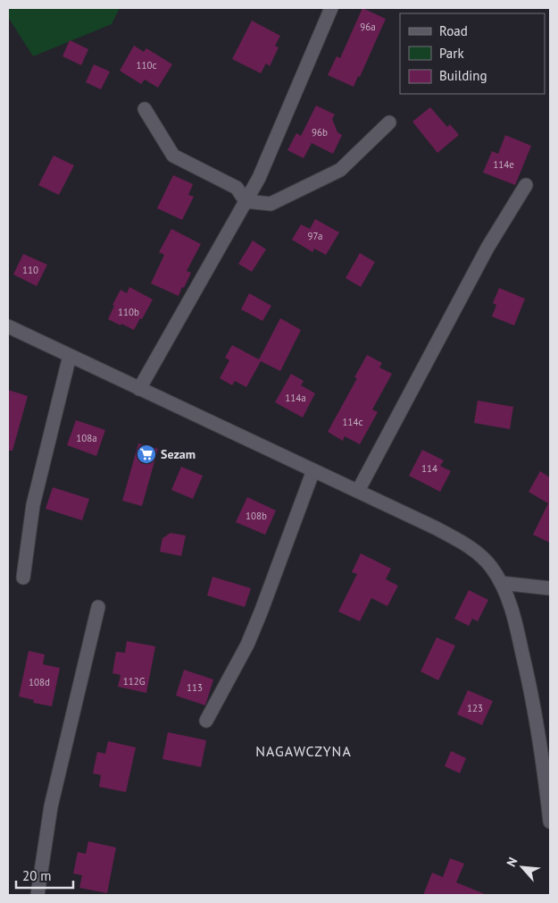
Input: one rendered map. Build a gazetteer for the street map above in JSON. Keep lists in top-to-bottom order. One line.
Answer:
{"districts":["NAGAWCZYNA"],"places":{"supermarket":["Sezam"]},"house_numbers":["96a","110c","96b","114e","97a","110","110b","114a","114c","108a","114","108b","112G","108d","113","123"],"legend":["Road","Park","Building"],"scale_bar":"20 m","north":"top left"}
